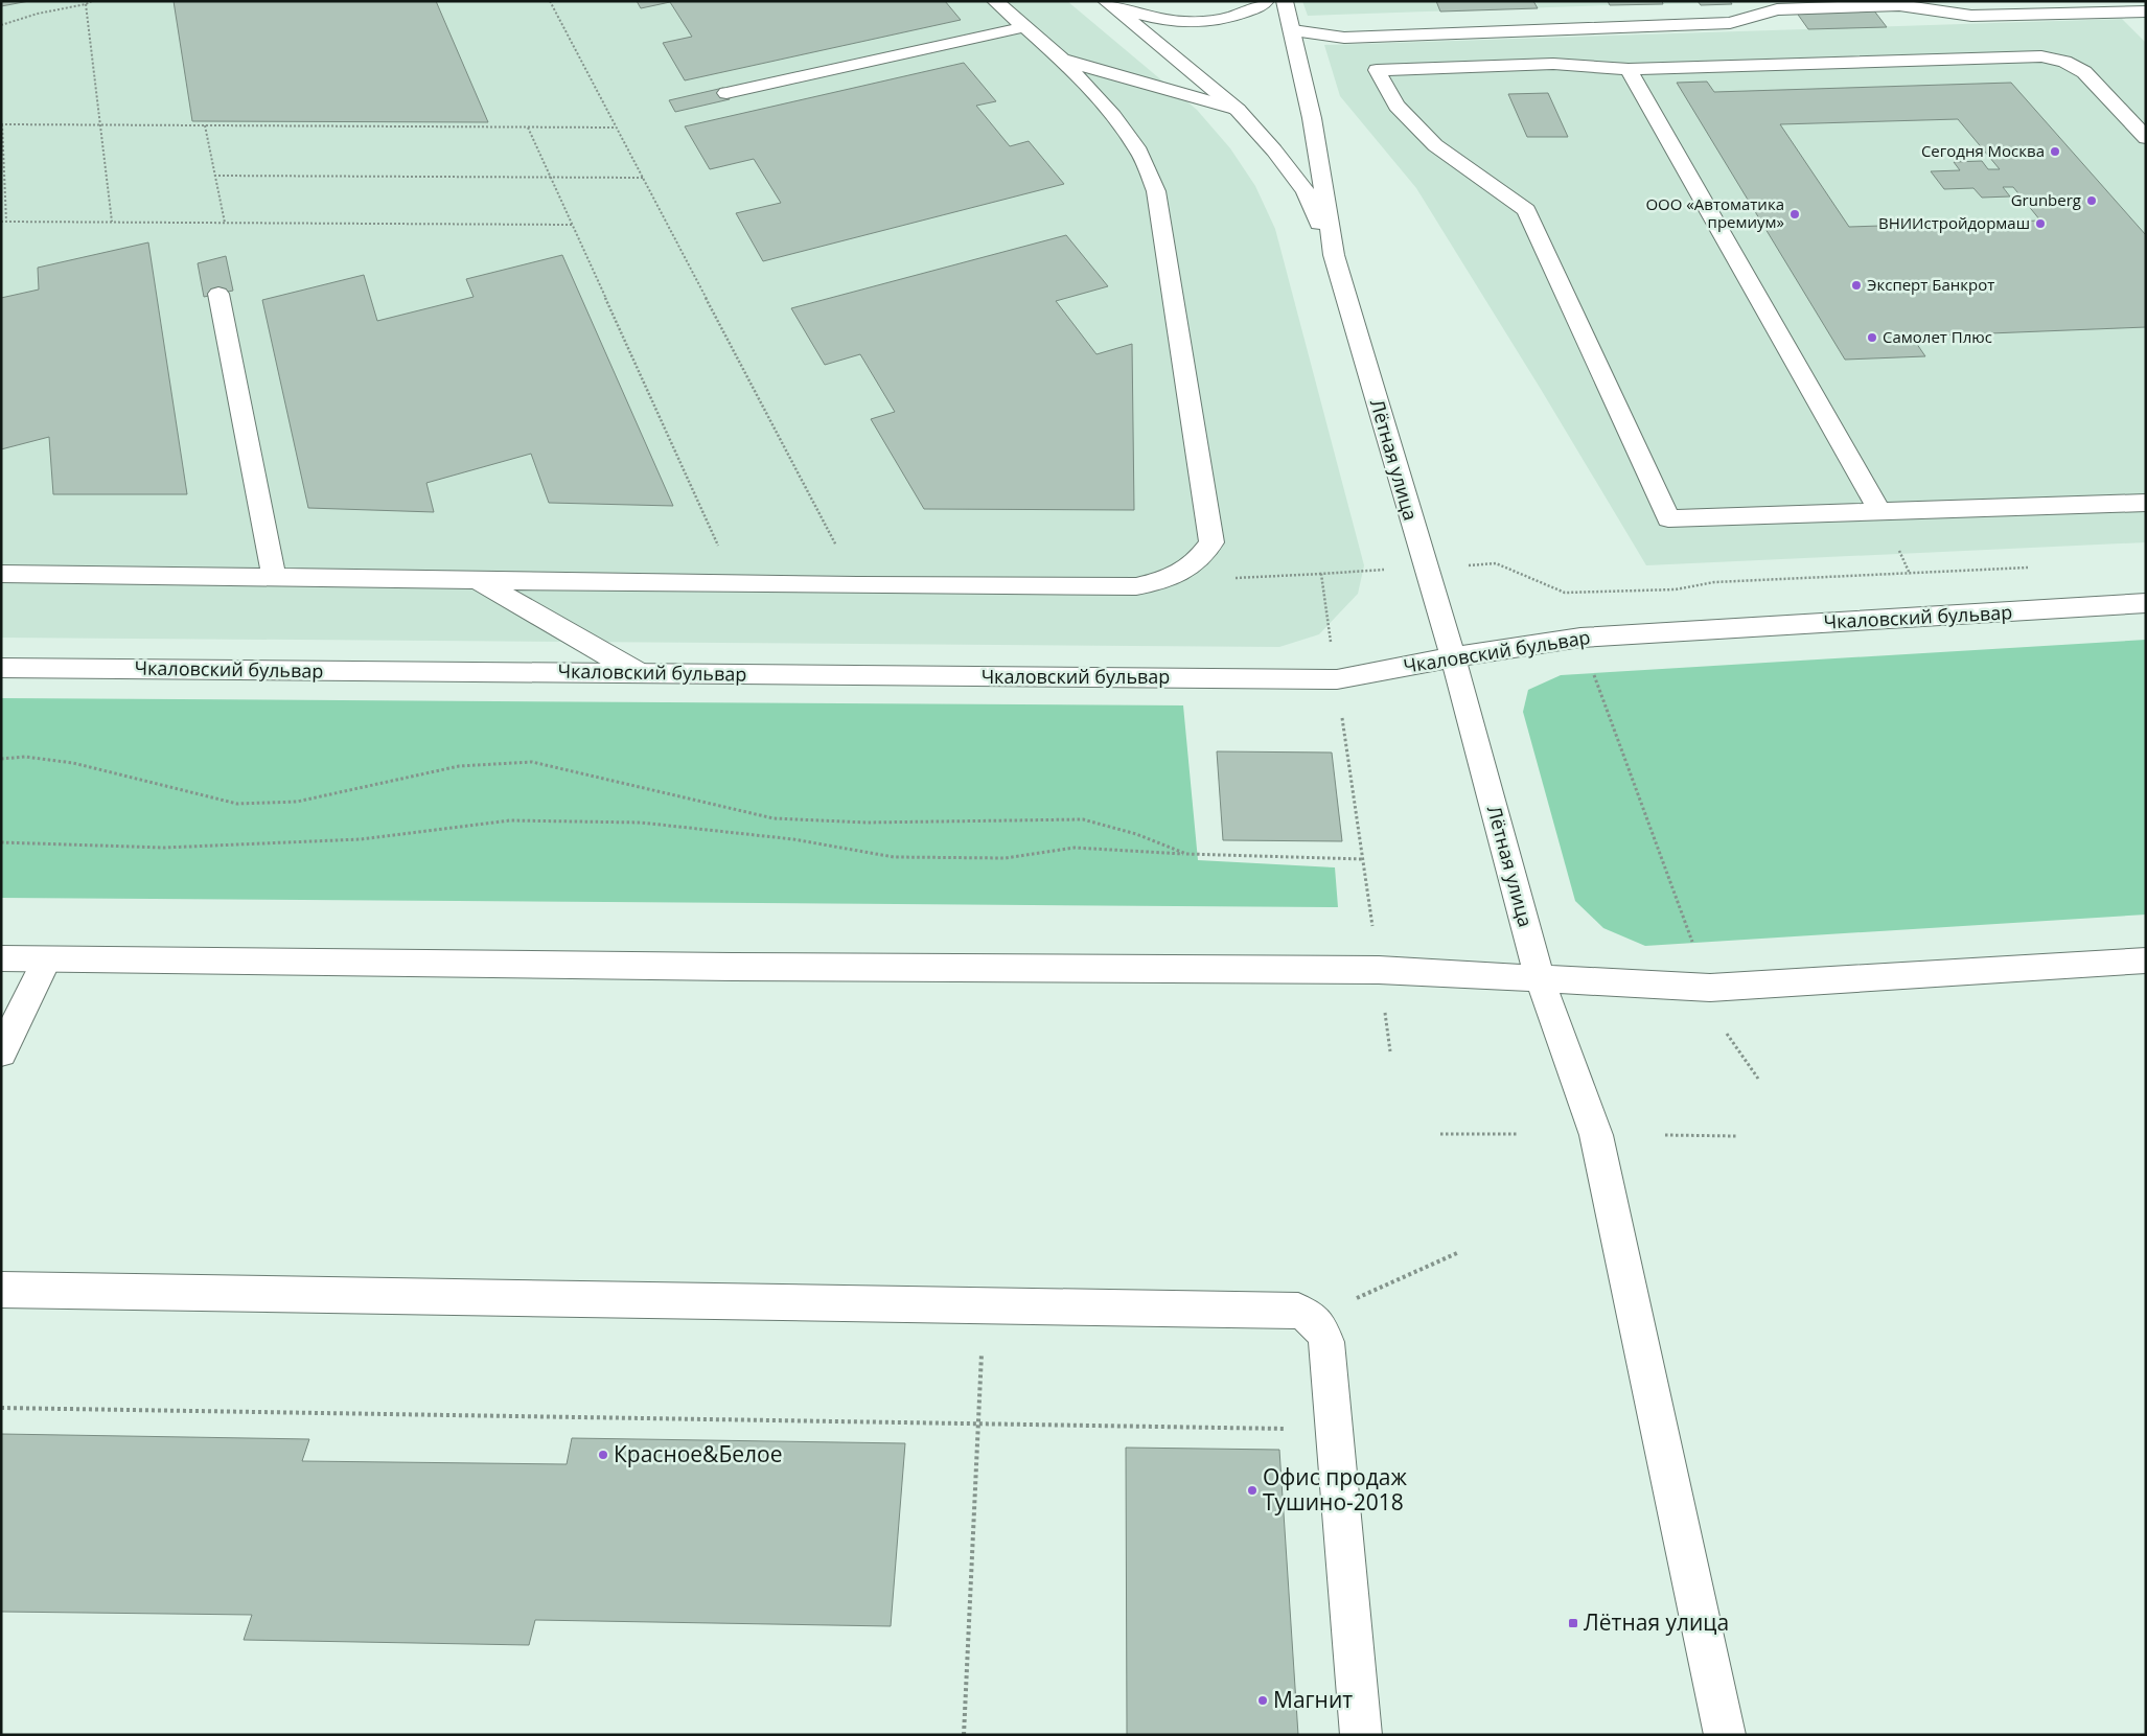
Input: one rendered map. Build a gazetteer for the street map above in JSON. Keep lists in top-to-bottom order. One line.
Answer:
{"streets":{"street":["Лётная улица","Чкаловский бульвар"]},"crossings":[["Лётная улица","Чкаловский бульвар"]],"places":{"other":["Сегодня Москва","Grunberg","ООО «Автоматика премиум»","ВНИИстройдормаш","Эксперт Банкрот","Самолет Плюс","Красное&Белое","Офис продаж Тушино-2018","Магнит"],"transit":["Лётная улица"]}}
